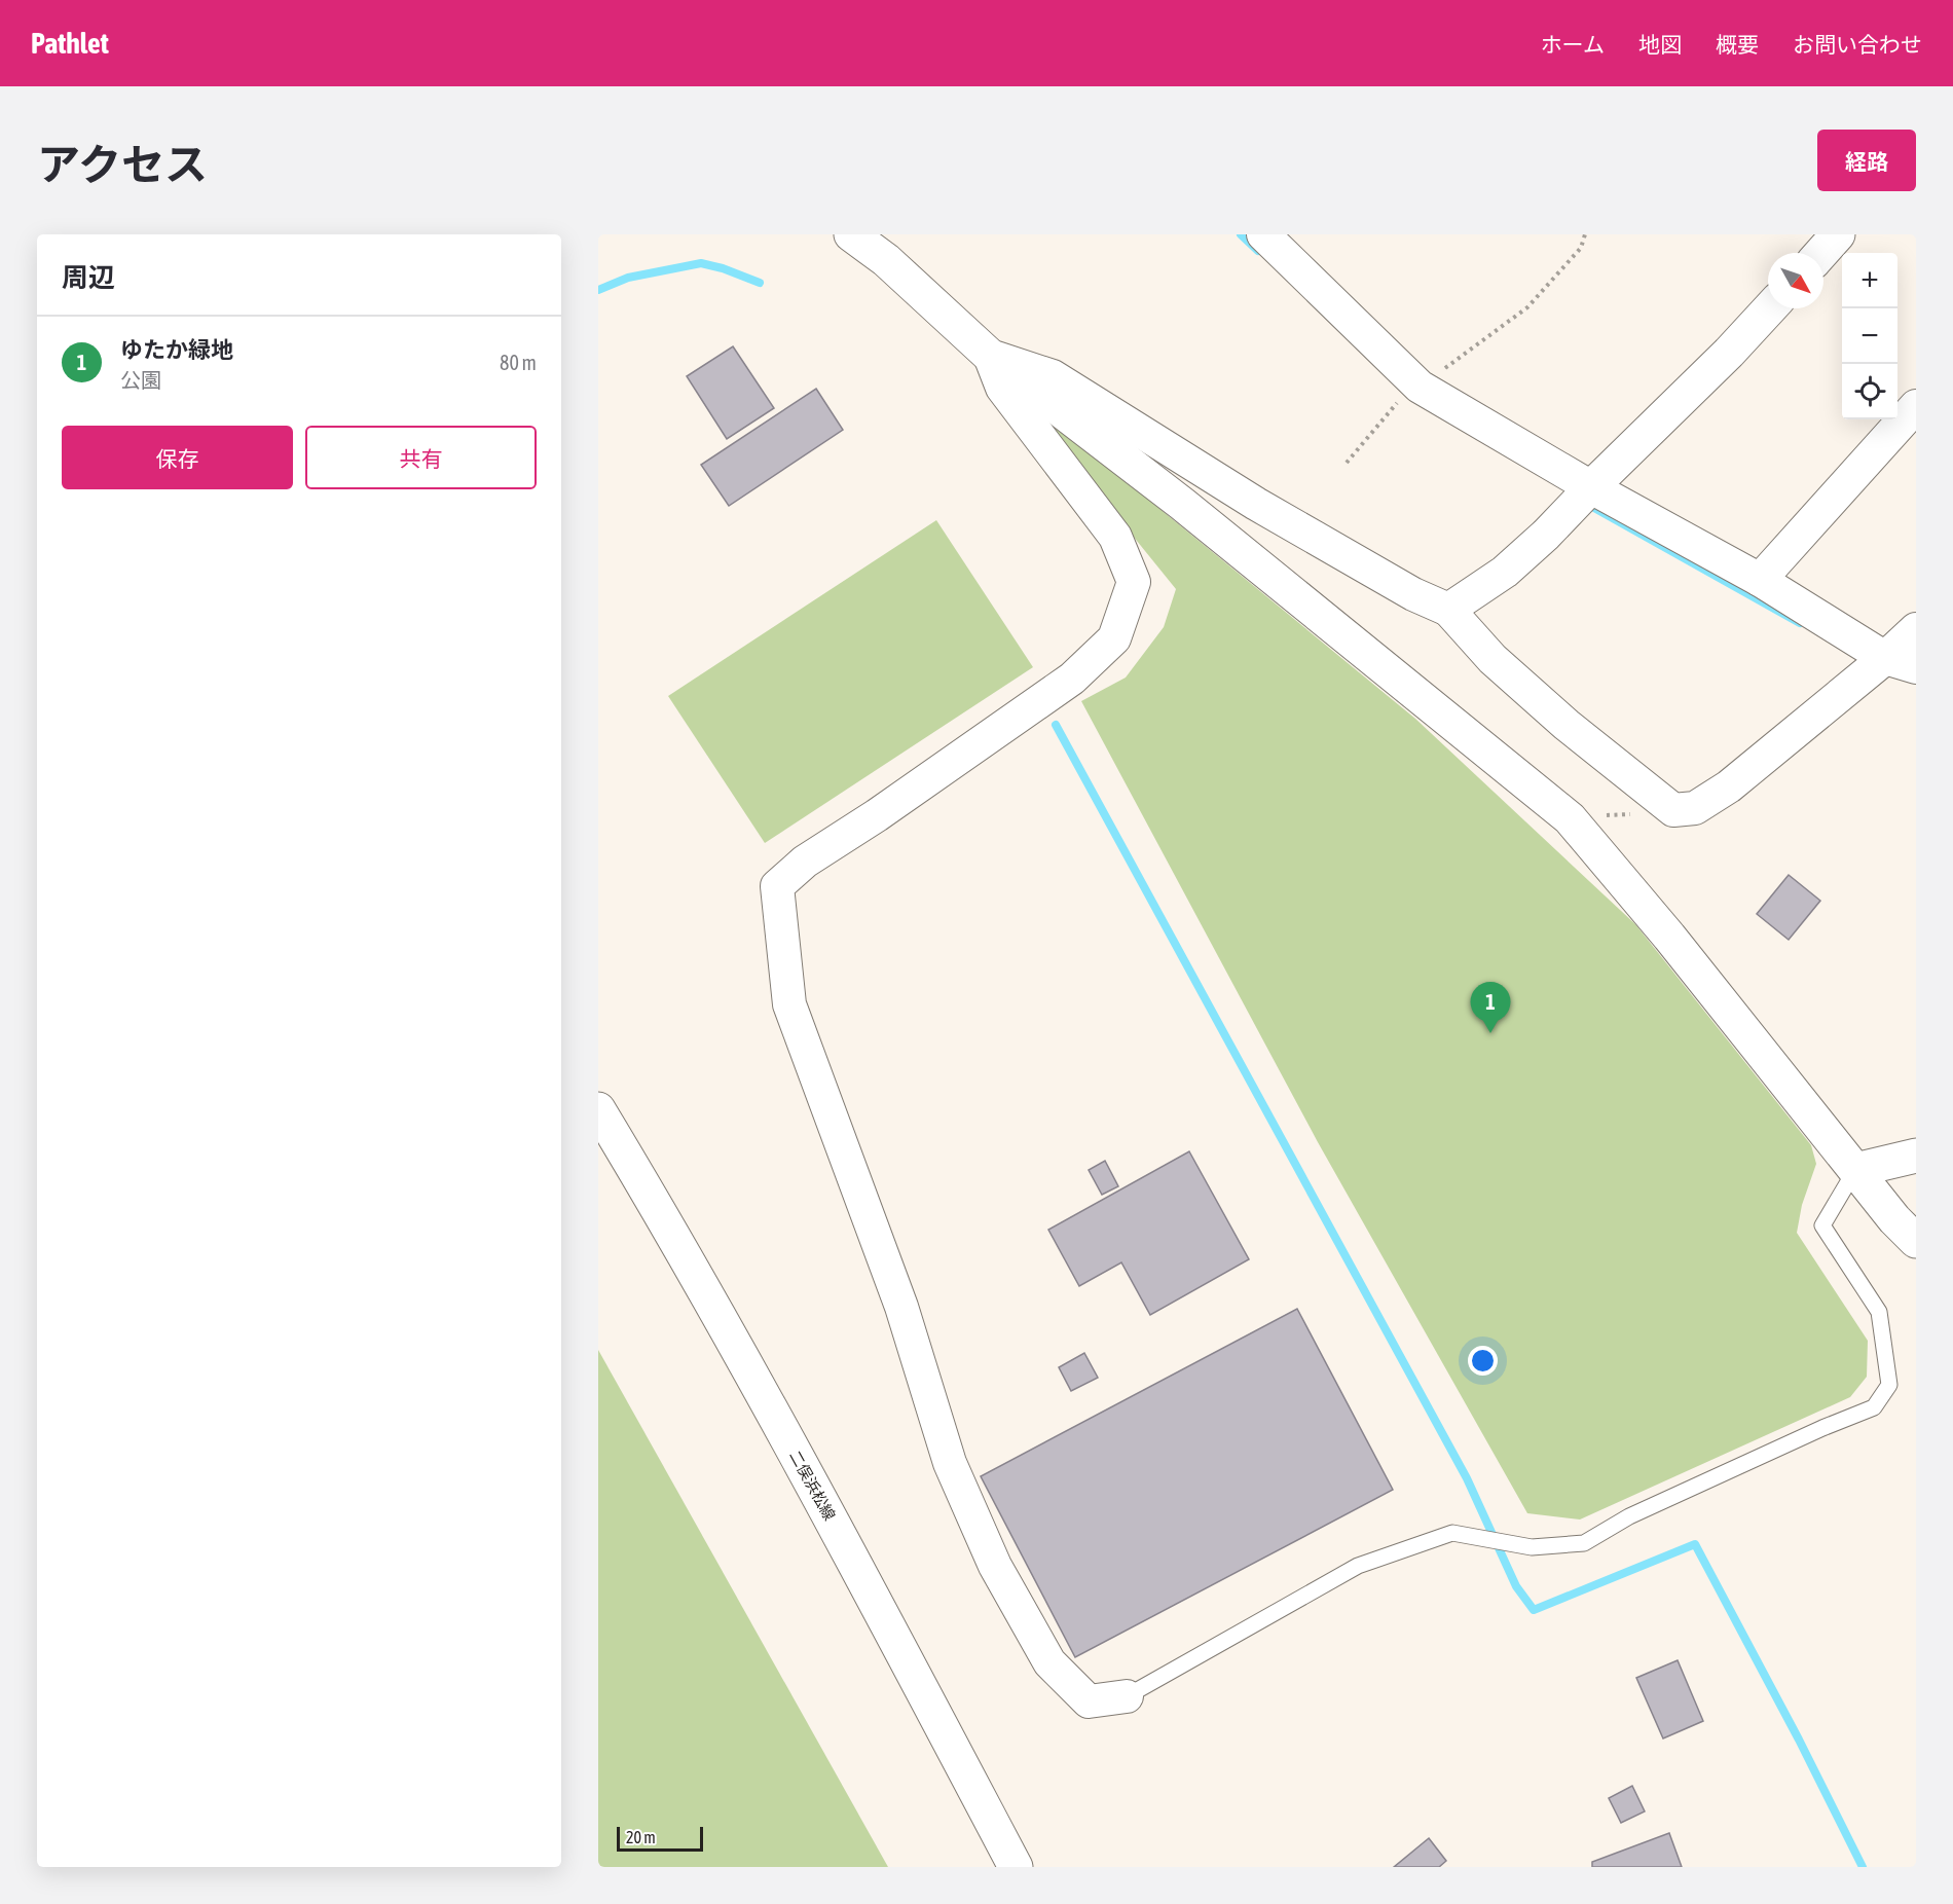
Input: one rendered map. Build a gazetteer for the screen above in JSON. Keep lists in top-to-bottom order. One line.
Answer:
{"streets":{"street":["二俣浜松線"]},"scale_bar":"20 m","north":"bottom right","page":{"header":"Pathlet","nav":["ホーム","地図","概要","お問い合わせ"],"title":"アクセス","buttons":["経路",["保存","共有"]],"heading":"周辺","map_buttons":["+","−"],"list":[{"mark":"1","name":"ゆたか緑地","note":"公園","value":"80 m"}],"pins":"1","scale":"20 m"}}
